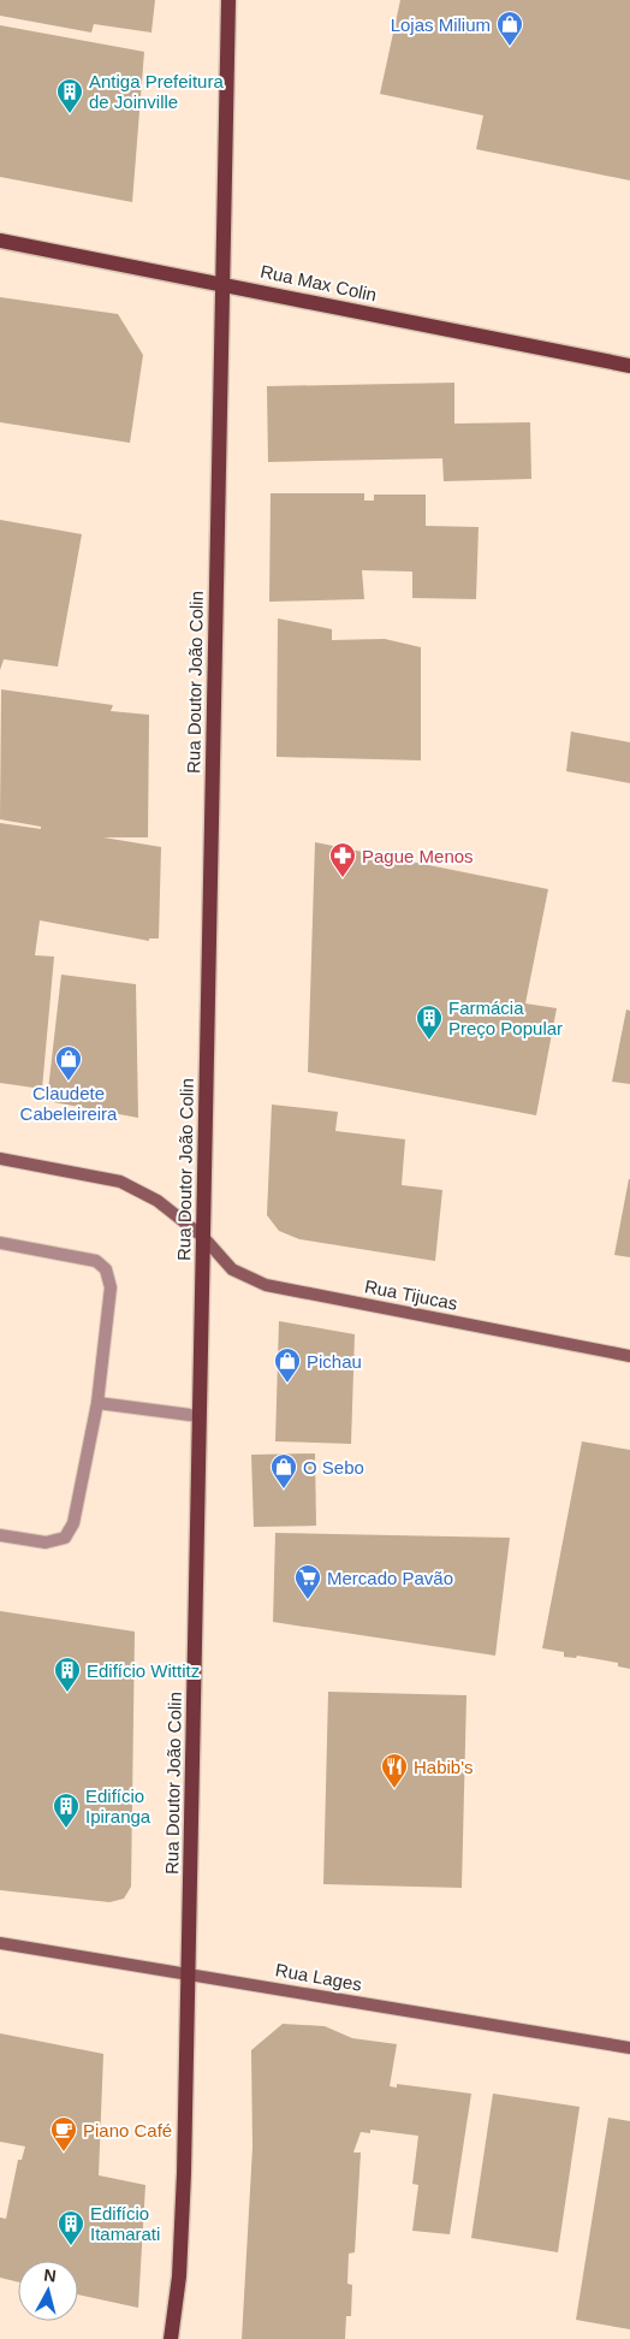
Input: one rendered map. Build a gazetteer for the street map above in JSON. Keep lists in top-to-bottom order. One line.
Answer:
{"streets":{"main road":["Rua Max Colin","Rua Doutor João Colin","Rua Tijucas","Rua Lages"]},"crossings":[["Rua Max Colin","Rua Doutor João Colin"],["Rua Doutor João Colin","Rua Tijucas"],["Rua Doutor João Colin","Rua Lages"]],"places":{"shop":["Lojas Milium","Claudete Cabeleireira","Pichau","O Sebo"],"building":["Antiga Prefeitura de Joinville","Farmácia Preço Popular","Edifício Wittitz","Edifício Ipiranga","Edifício Itamarati"],"pharmacy":["Pague Menos"],"supermarket":["Mercado Pavão"],"restaurant":["Habib's"],"cafe":["Piano Café"]},"north":"top"}
